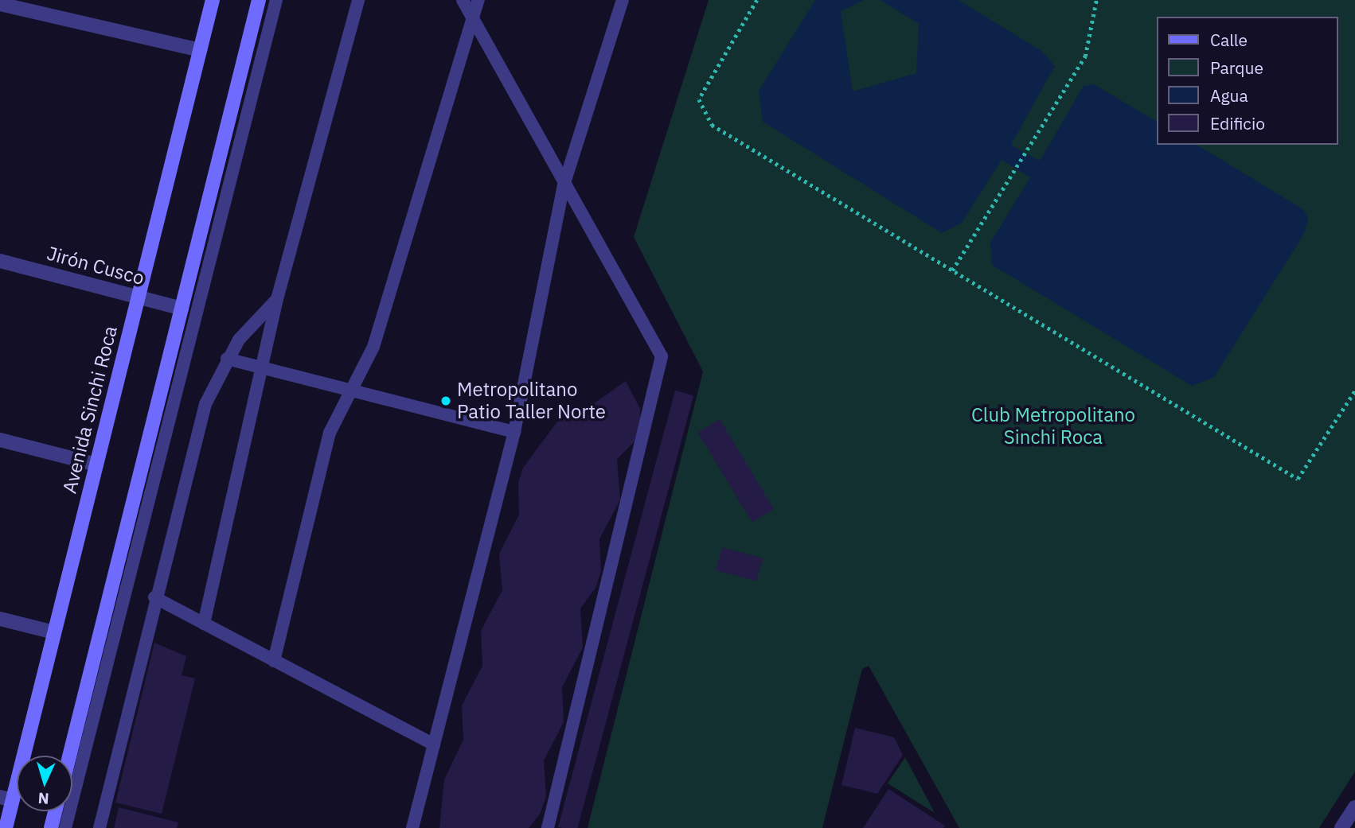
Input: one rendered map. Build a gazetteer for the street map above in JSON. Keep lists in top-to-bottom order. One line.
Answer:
{"streets":{"main road":["Avenida Sinchi Roca"],"street":["Jirón Cusco"]},"crossings":[["Jirón Cusco","Avenida Sinchi Roca"]],"parks":["Club Metropolitano Sinchi Roca"],"places":["Metropolitano Patio Taller Norte"],"legend":["Calle","Parque","Agua","Edificio"],"north":"bottom"}
